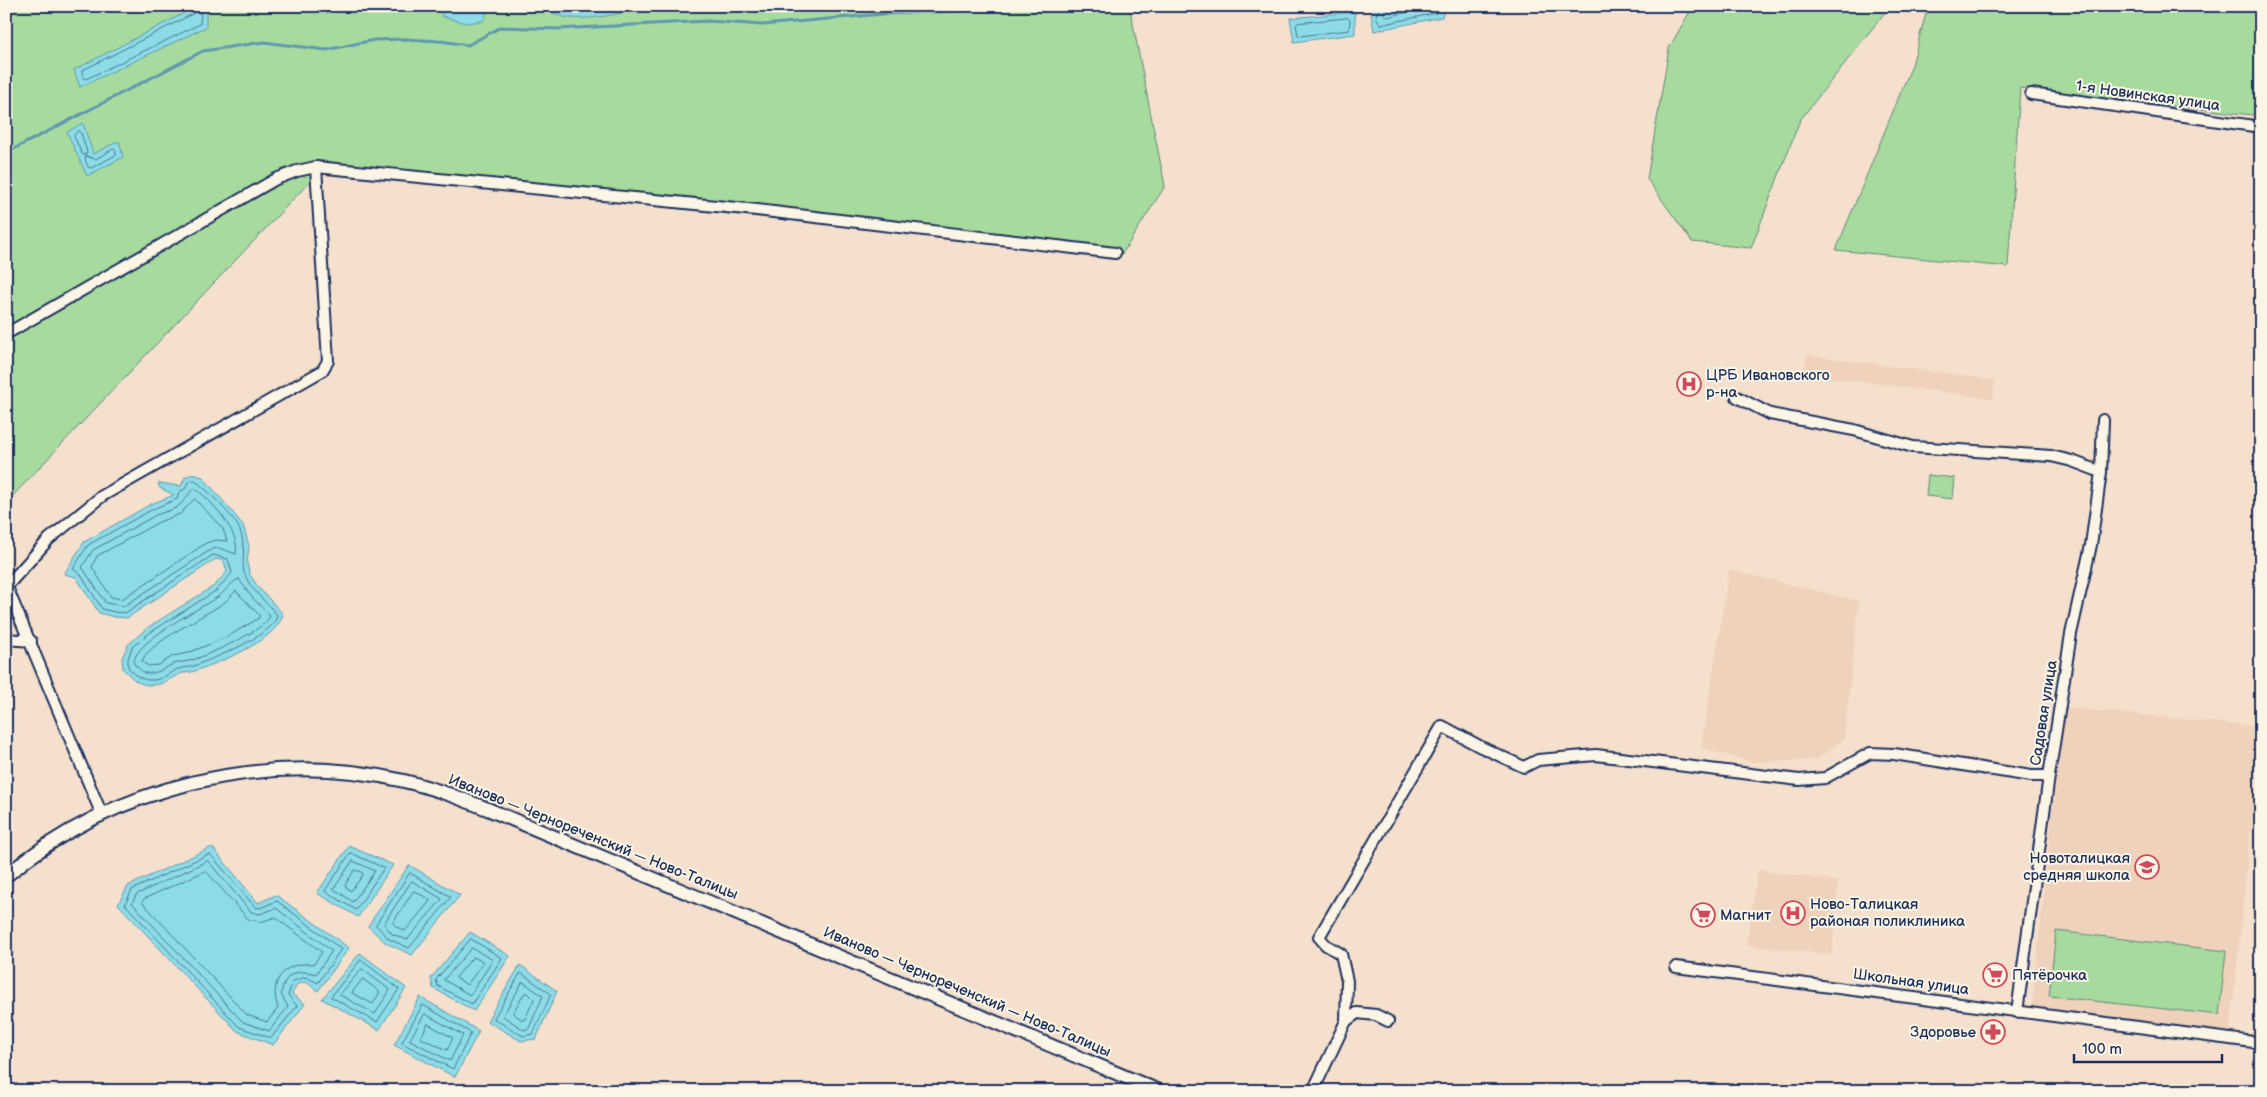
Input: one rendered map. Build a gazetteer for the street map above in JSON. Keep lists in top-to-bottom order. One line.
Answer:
{"streets":{"main road":["Иваново — Чернореченский — Ново-Талицы"],"street":["1-я Новинская улица","Садовая улица","Школьная улица"]},"crossings":[["Садовая улица","Школьная улица"]],"places":{"hospital":["ЦРБ Ивановского р-на","Ново-Талицкая районая поликлиника"],"school or university":["Новоталицкая средняя школа"],"supermarket":["Магнит","Пятёрочка"],"pharmacy":["Здоровье"]},"scale_bar":"100 m"}
